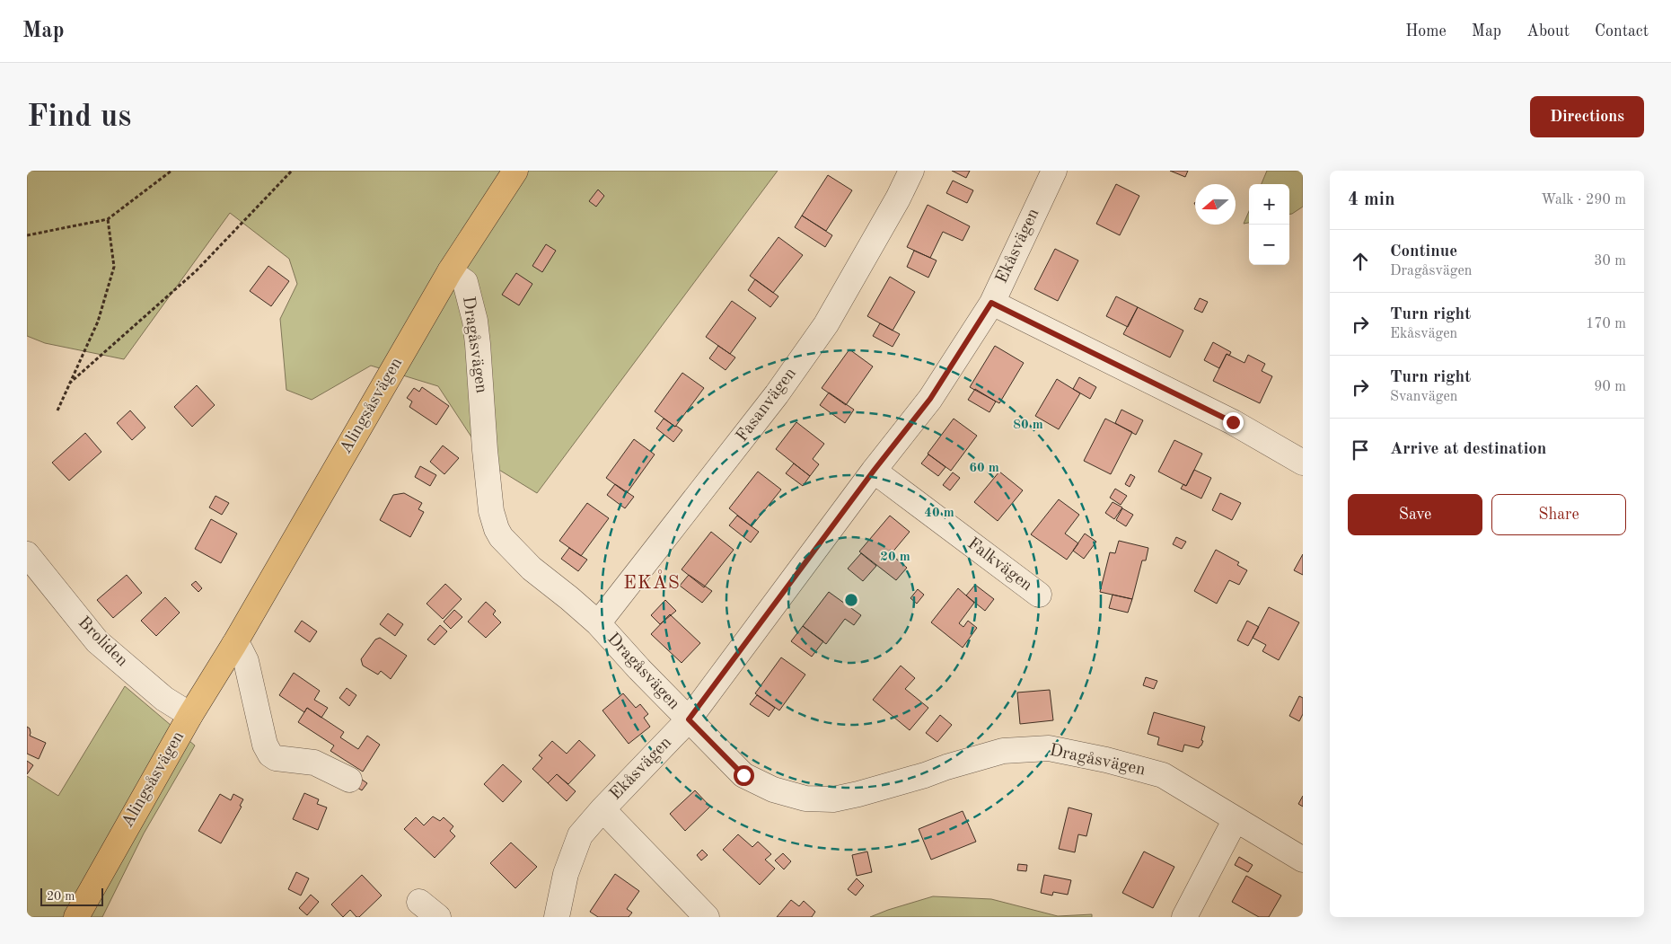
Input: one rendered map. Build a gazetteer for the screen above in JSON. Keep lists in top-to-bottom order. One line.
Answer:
{"streets":{"main road":["Alingsåsvägen"],"street":["Ekåsvägen","Dragåsvägen","Fasanvägen","Falkvägen","Broliden"]},"crossings":[["Ekåsvägen","Dragåsvägen"],["Ekåsvägen","Falkvägen"],["Dragåsvägen","Fasanvägen"],["Dragåsvägen","Alingsåsvägen"],["Alingsåsvägen","Broliden"]],"districts":["EKÅS"],"scale_bar":"20 m","north":"left","page":{"header":"Map","nav":["Home","Map","About","Contact"],"buttons":["Directions",["Save","Share"]],"title":"Find us","heading":["4 min","Walk · 290 m"],"map_buttons":["+","−"],"list":[["Continue","Dragåsvägen","30 m"],["Turn right","Ekåsvägen","170 m"],["Turn right","Svanvägen","90 m"],"Arrive at destination"],"scale":"20 m"},"rings":["80 m","60 m","40 m","20 m"]}
